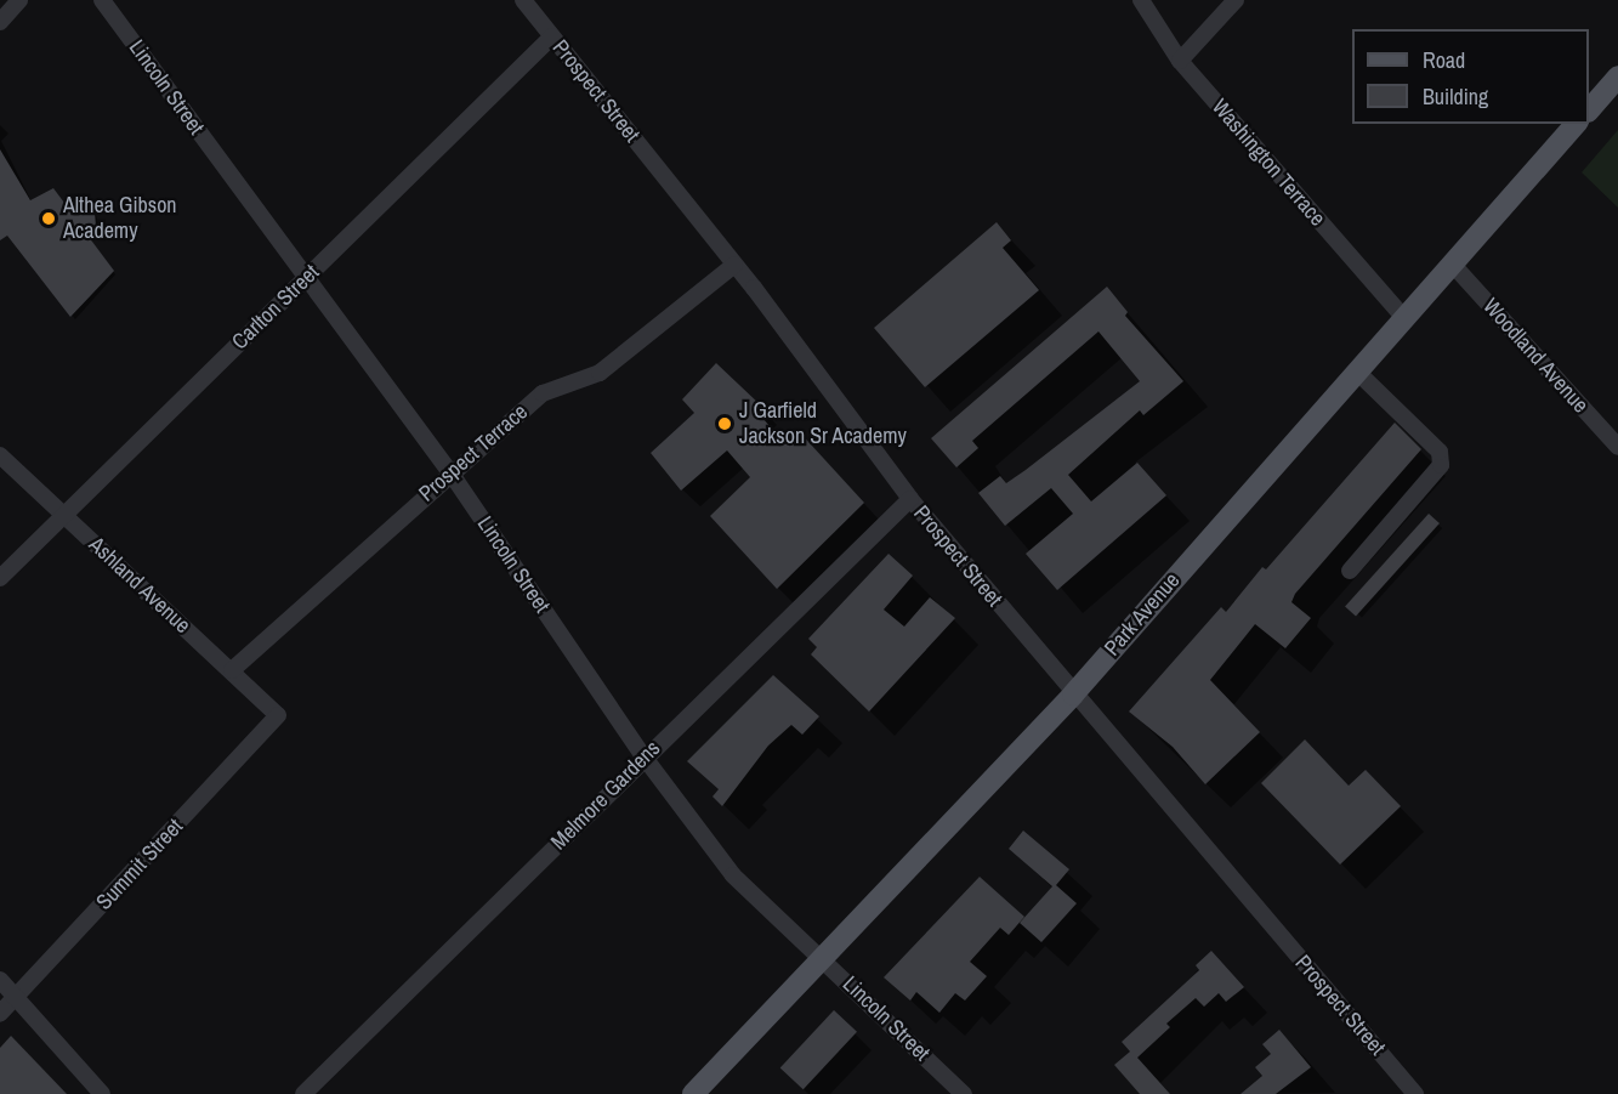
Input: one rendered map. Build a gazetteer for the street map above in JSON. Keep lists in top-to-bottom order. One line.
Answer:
{"streets":{"main road":["Park Avenue"],"street":["Lincoln Street","Prospect Street","Washington Terrace","Carlton Street","Woodland Avenue","Prospect Terrace","Ashland Avenue","Melmore Gardens","Summit Street"]},"crossings":[["Lincoln Street","Carlton Street"],["Lincoln Street","Prospect Terrace"],["Lincoln Street","Park Avenue"],["Lincoln Street","Melmore Gardens"],["Prospect Street","Carlton Street"],["Prospect Street","Prospect Terrace"],["Prospect Street","Park Avenue"],["Prospect Street","Melmore Gardens"],["Washington Terrace","Park Avenue"],["Carlton Street","Ashland Avenue"],["Woodland Avenue","Park Avenue"],["Prospect Terrace","Ashland Avenue"],["Ashland Avenue","Summit Street"]],"places":["Althea Gibson Academy","J Garfield Jackson Sr Academy"],"legend":["Road","Building"]}
